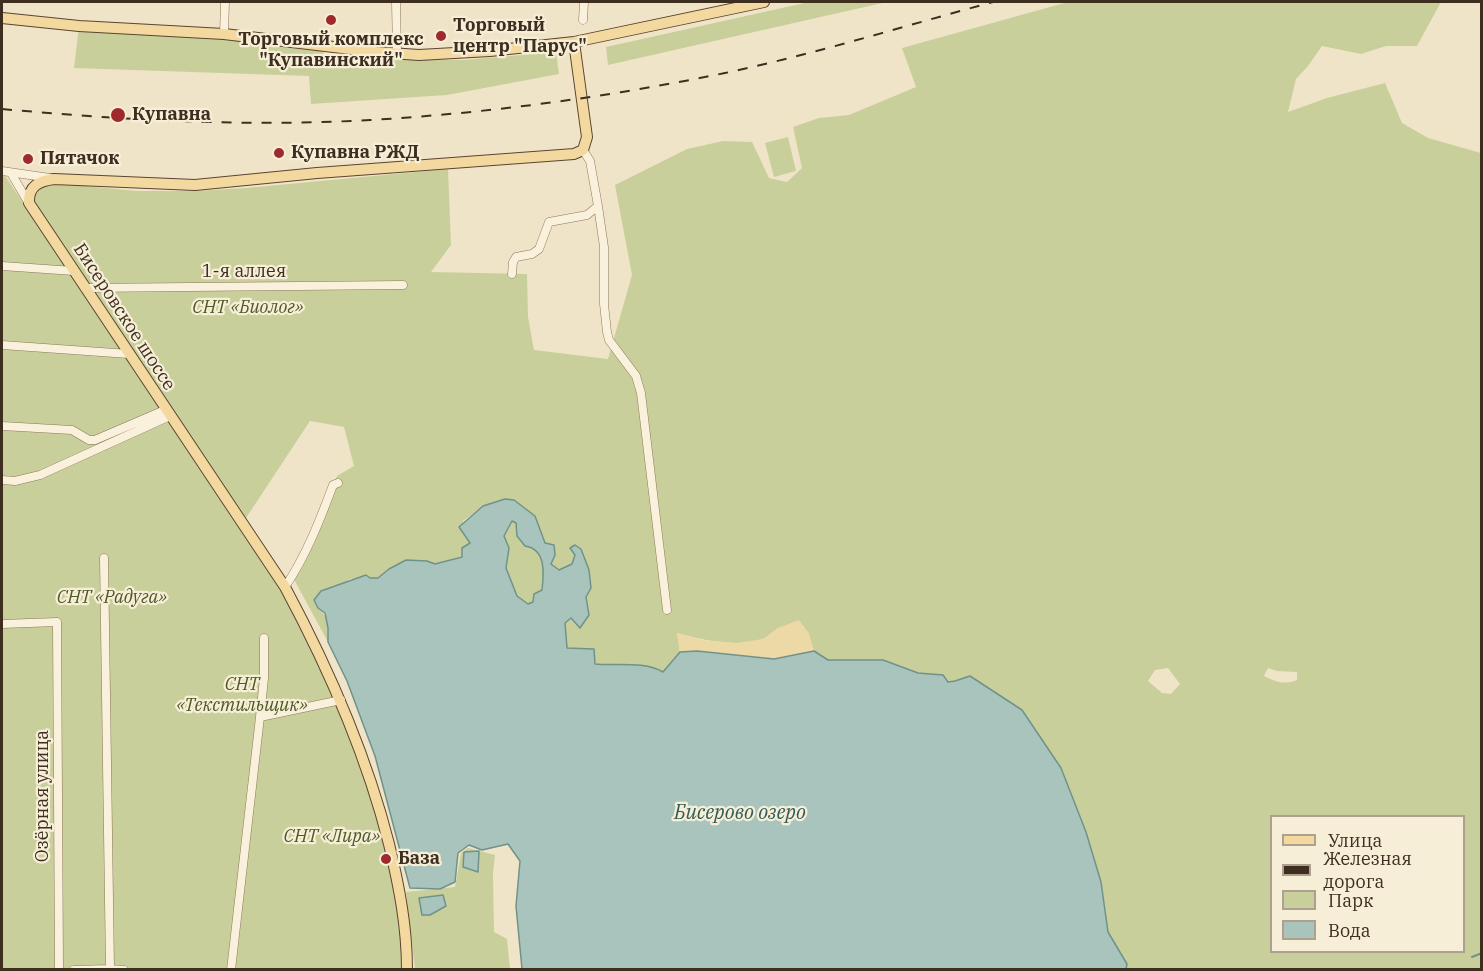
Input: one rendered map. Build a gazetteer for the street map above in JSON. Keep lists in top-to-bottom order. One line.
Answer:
{"streets":{"main road":["Бисеровское шоссе"],"street":["1-я аллея","Озёрная улица"]},"crossings":[["1-я аллея","Бисеровское шоссе"]],"water":["Бисерово озеро"],"parks":["СНТ «Биолог»","СНТ «Радуга»","СНТ «Текстильщик»","СНТ «Лира»"],"places":["Торговый комплекс \"Купавинский\"","Торговый центр \"Парус\"","Купавна","Купавна РЖД","Пятачок","База"],"legend":["Улица","Железная дорога","Парк","Вода"]}
